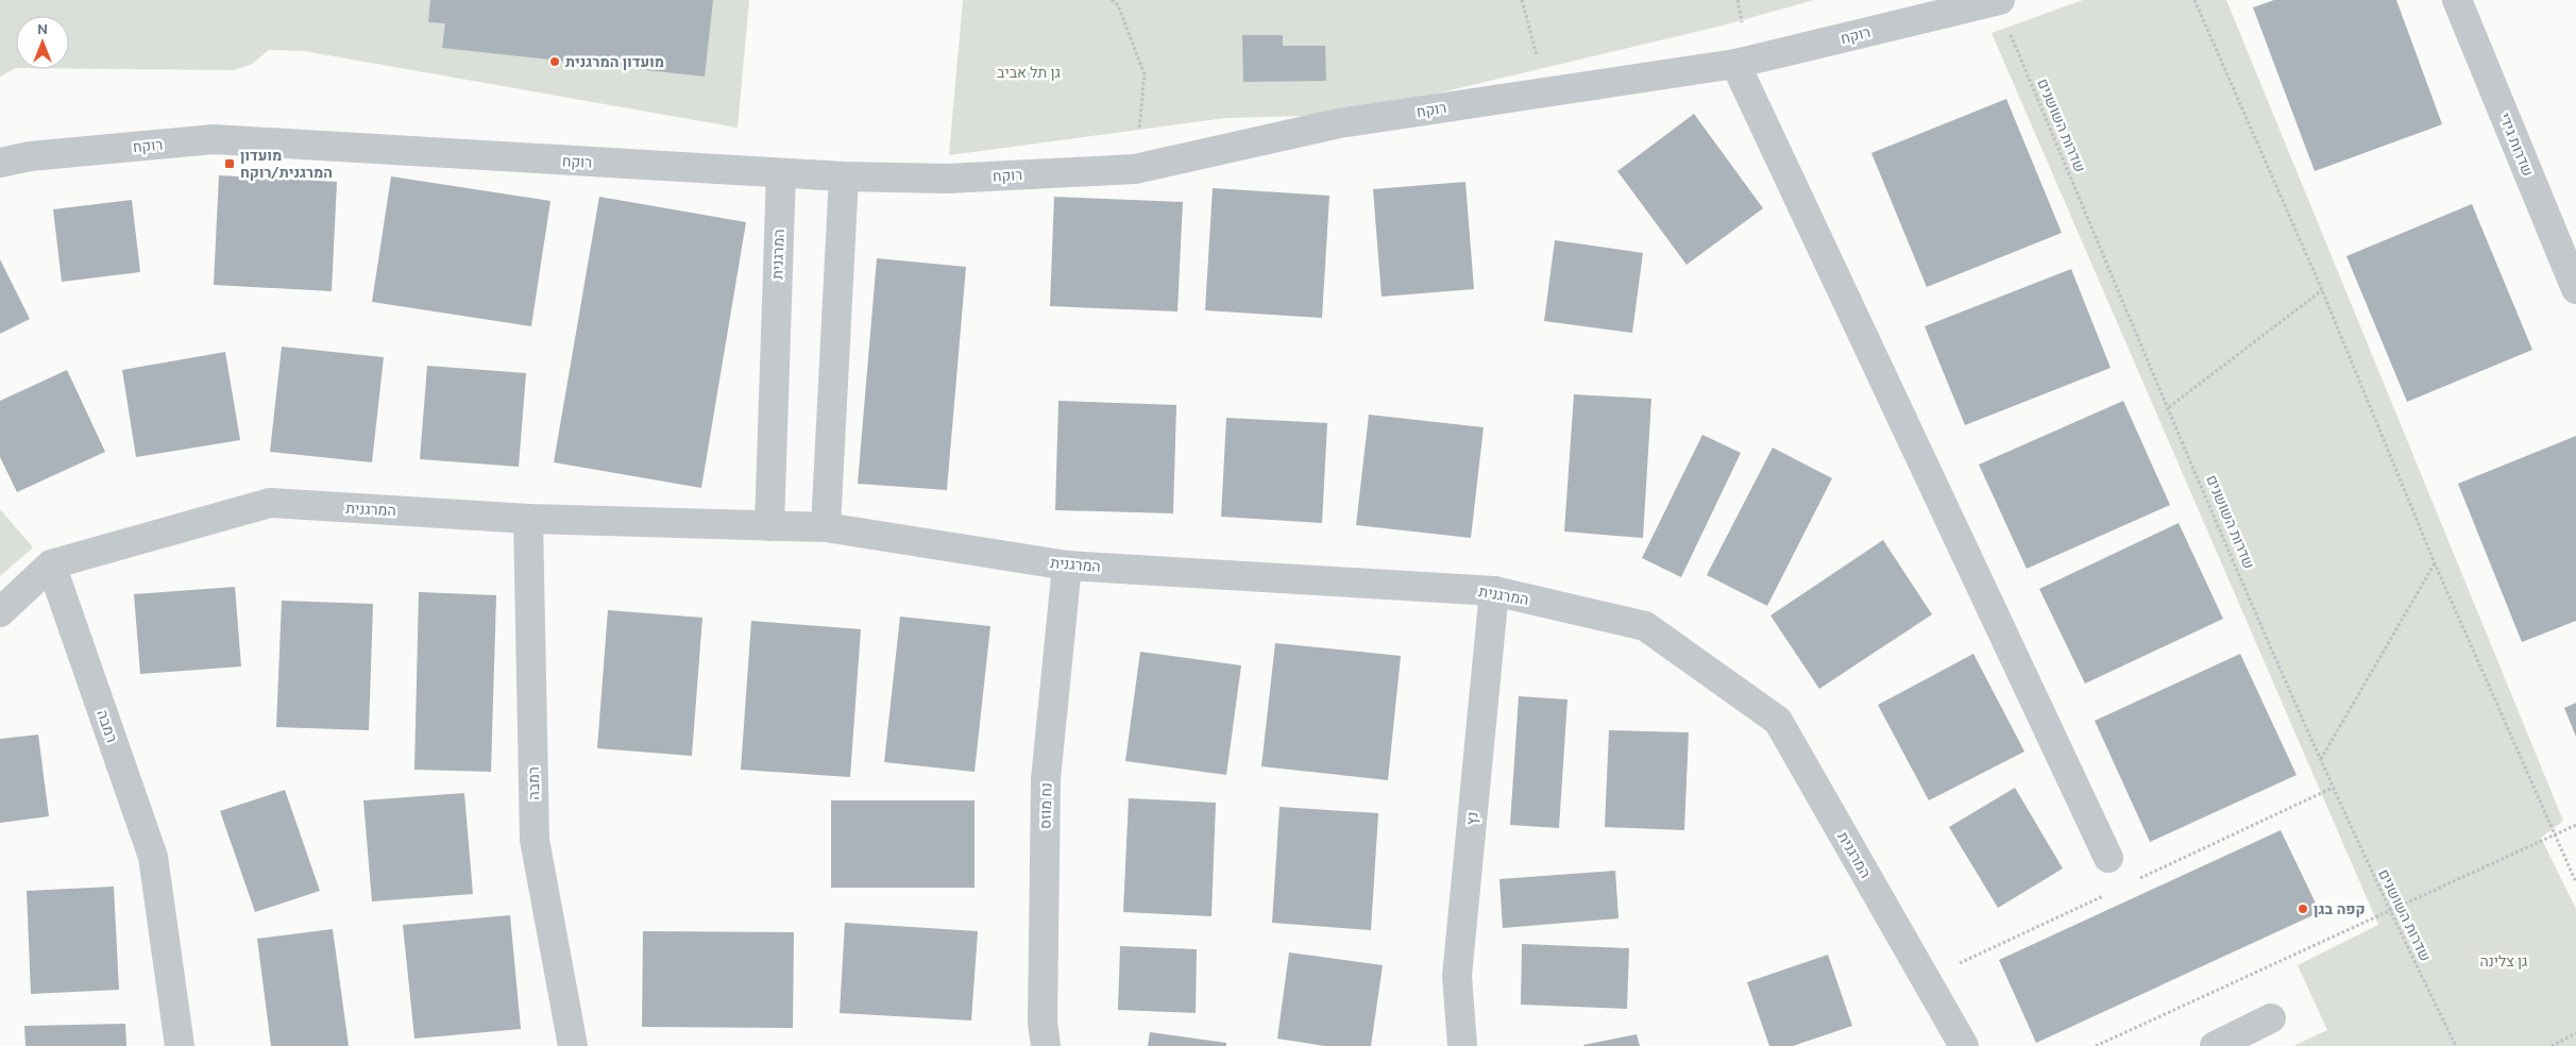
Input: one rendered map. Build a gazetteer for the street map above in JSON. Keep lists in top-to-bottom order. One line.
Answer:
{"streets":{"street":["רוקח","שדרות גידי","המרגנית","רמבה","נח מוזס","נץ"],"path":["שדרות השושנים"]},"crossings":[["רוקח","שדרות השושנים"],["רוקח","המרגנית"],["המרגנית","רמבה"],["המרגנית","נח מוזס"],["המרגנית","נץ"]],"parks":["גן תל אביב","גן צלינה"],"places":{"other":["מועדון המרגנית","קפה בגן"],"transit":["מועדון המרגנית/רוקח"]},"north":"top"}
